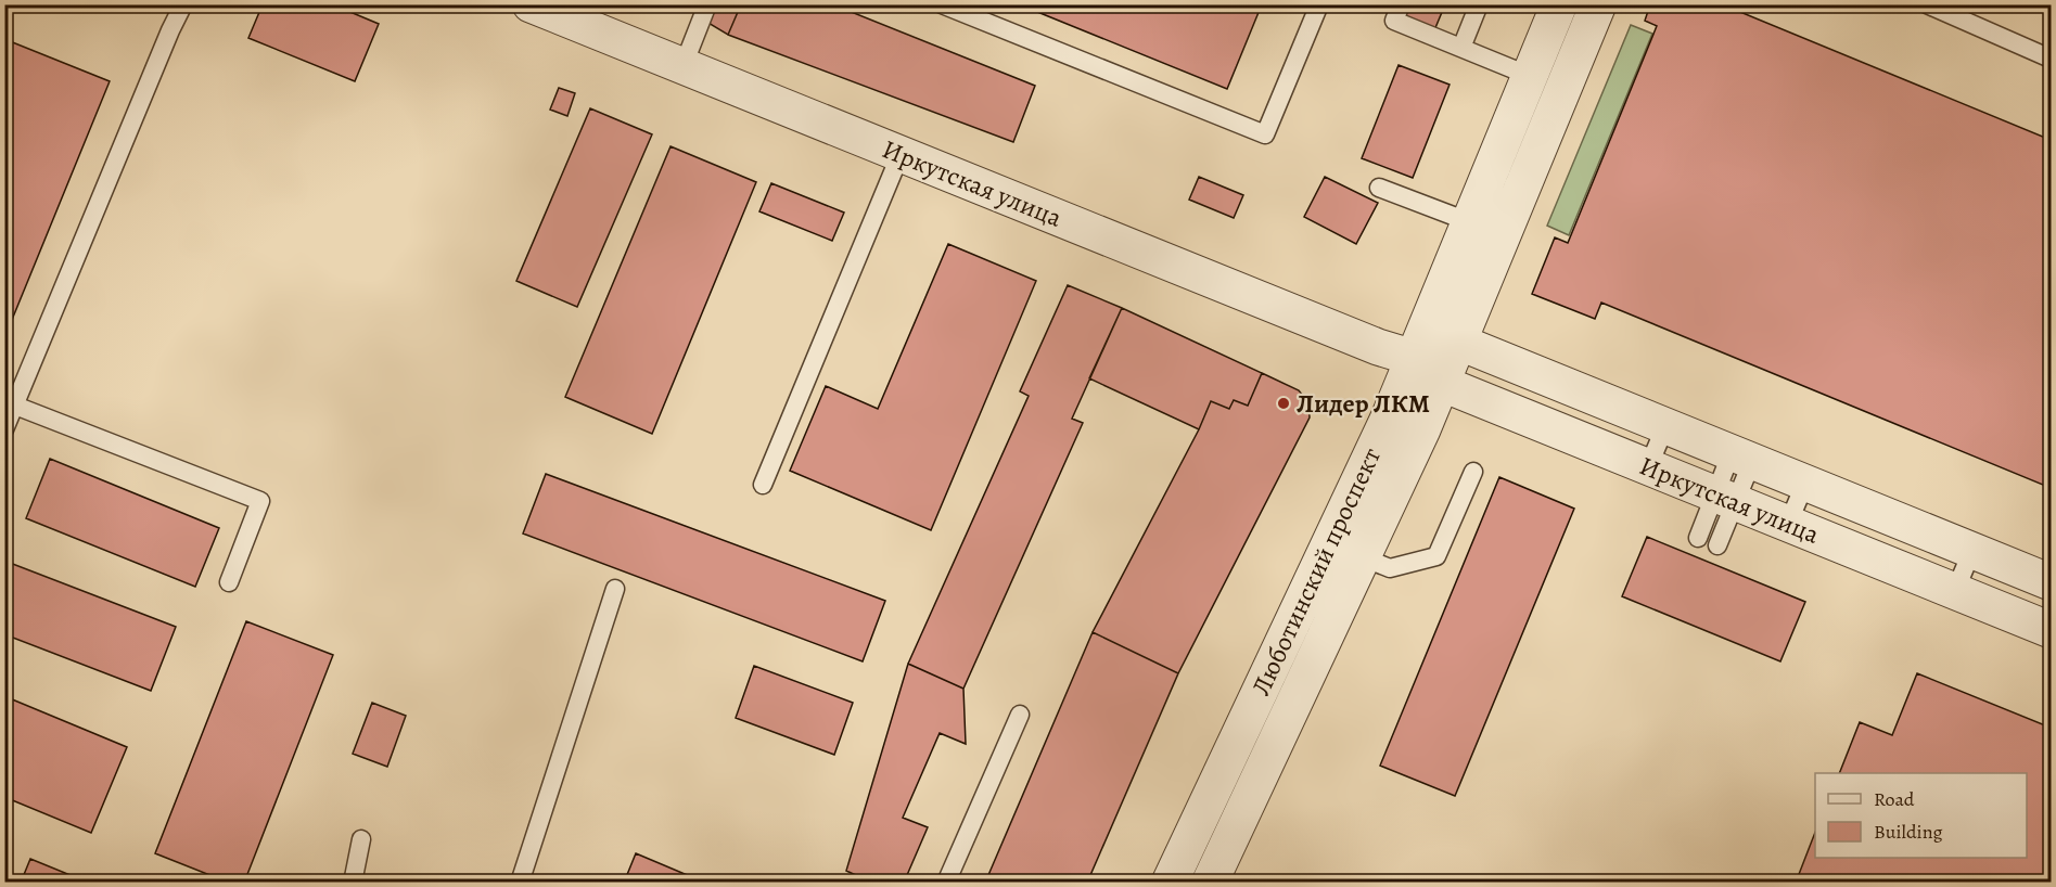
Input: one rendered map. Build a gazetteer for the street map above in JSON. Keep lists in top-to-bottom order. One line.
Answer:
{"streets":{"street":["Иркутская улица","Люботинский проспект"]},"crossings":[["Иркутская улица","Люботинский проспект"]],"places":["Лидер ЛКМ"],"legend":["Road","Building"]}
